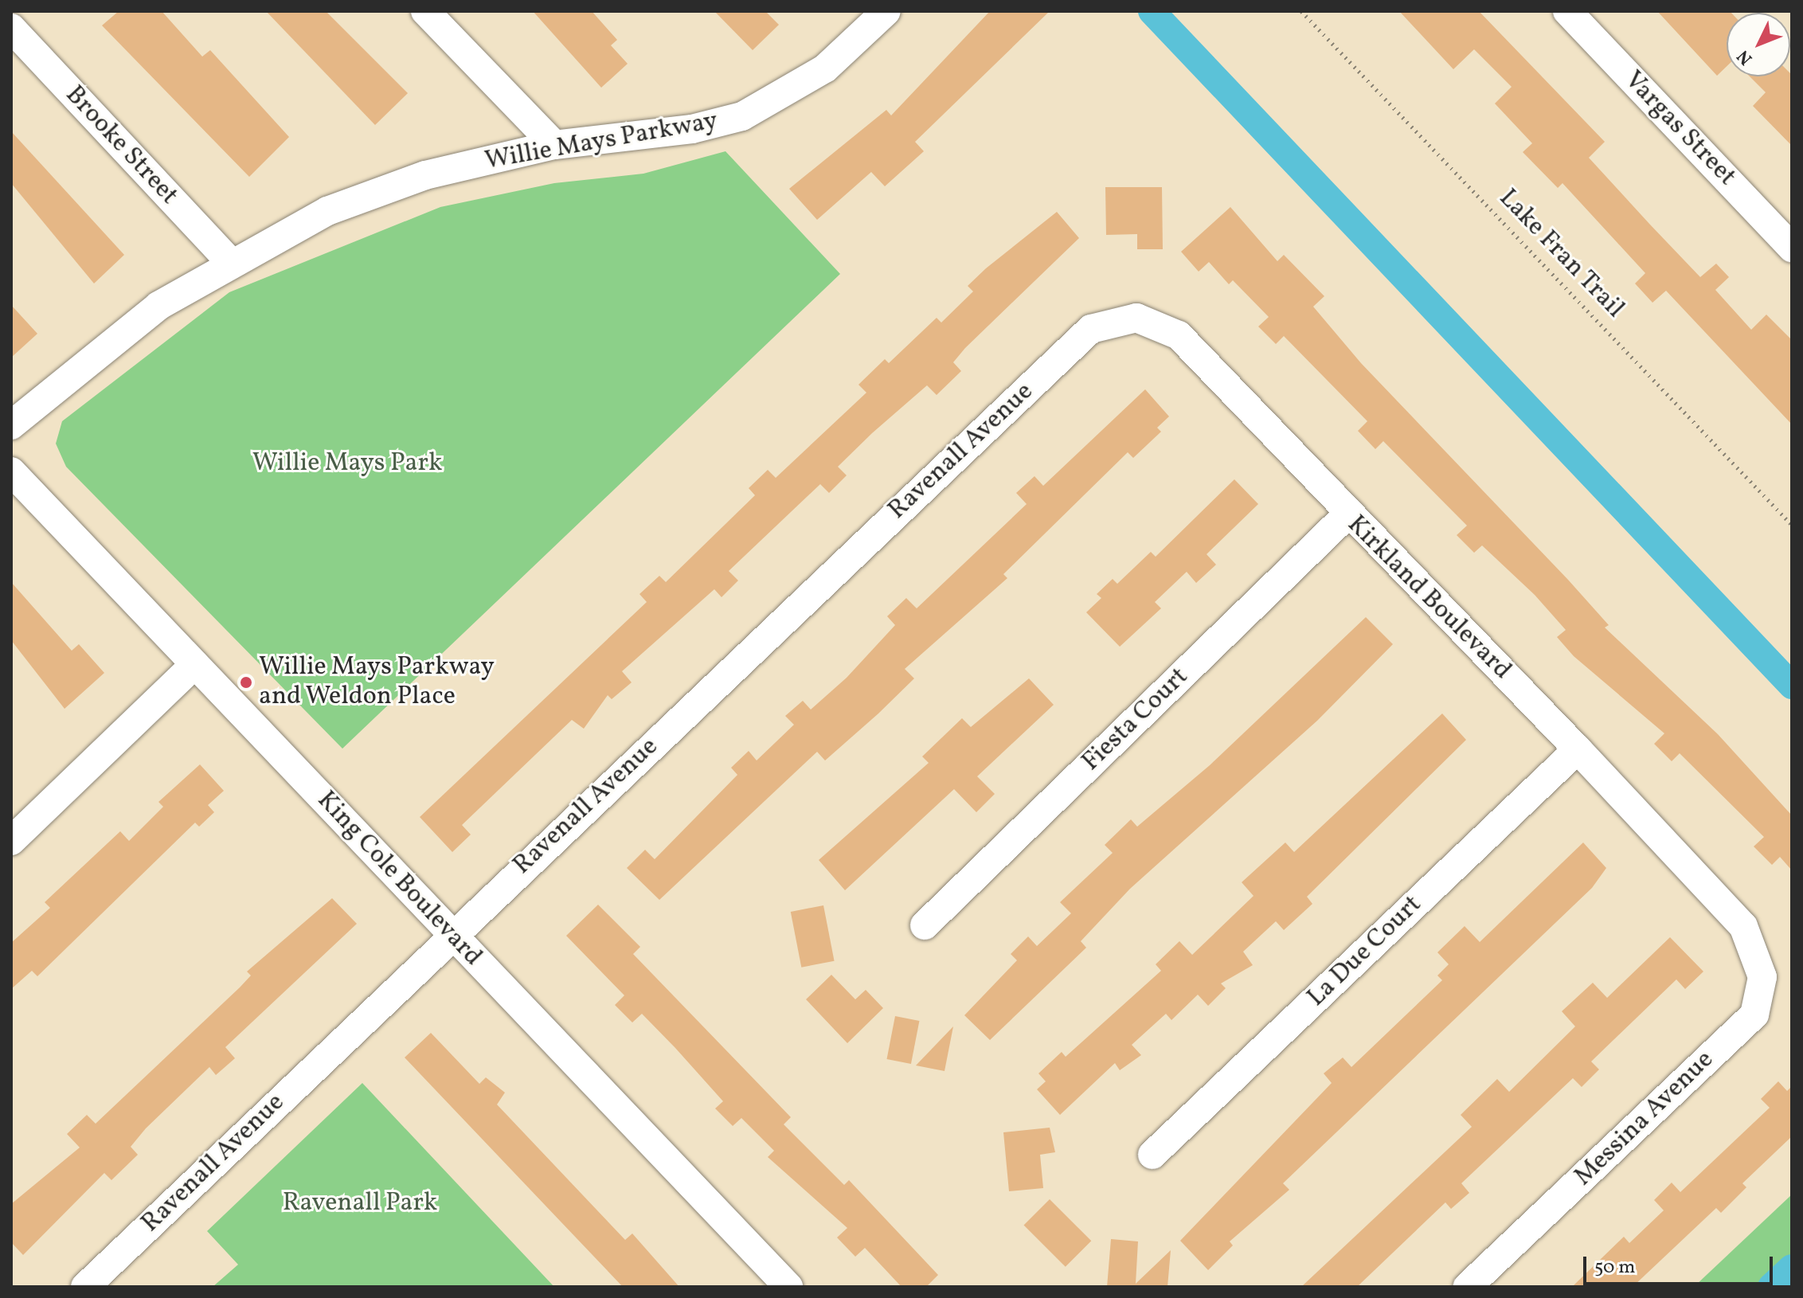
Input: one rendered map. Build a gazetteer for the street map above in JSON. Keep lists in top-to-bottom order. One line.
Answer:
{"streets":{"street":["Vargas Street","Willie Mays Parkway","Brooke Street","Ravenall Avenue","Kirkland Boulevard","Fiesta Court","King Cole Boulevard","La Due Court","Messina Avenue"],"path":["Lake Fran Trail"]},"crossings":[["Willie Mays Parkway","Brooke Street"],["Ravenall Avenue","Kirkland Boulevard"],["Ravenall Avenue","King Cole Boulevard"],["Kirkland Boulevard","Fiesta Court"],["Kirkland Boulevard","La Due Court"],["Kirkland Boulevard","Messina Avenue"]],"parks":["Willie Mays Park","Ravenall Park"],"places":["Willie Mays Parkway and Weldon Place"],"scale_bar":"50 m","north":"bottom left"}
